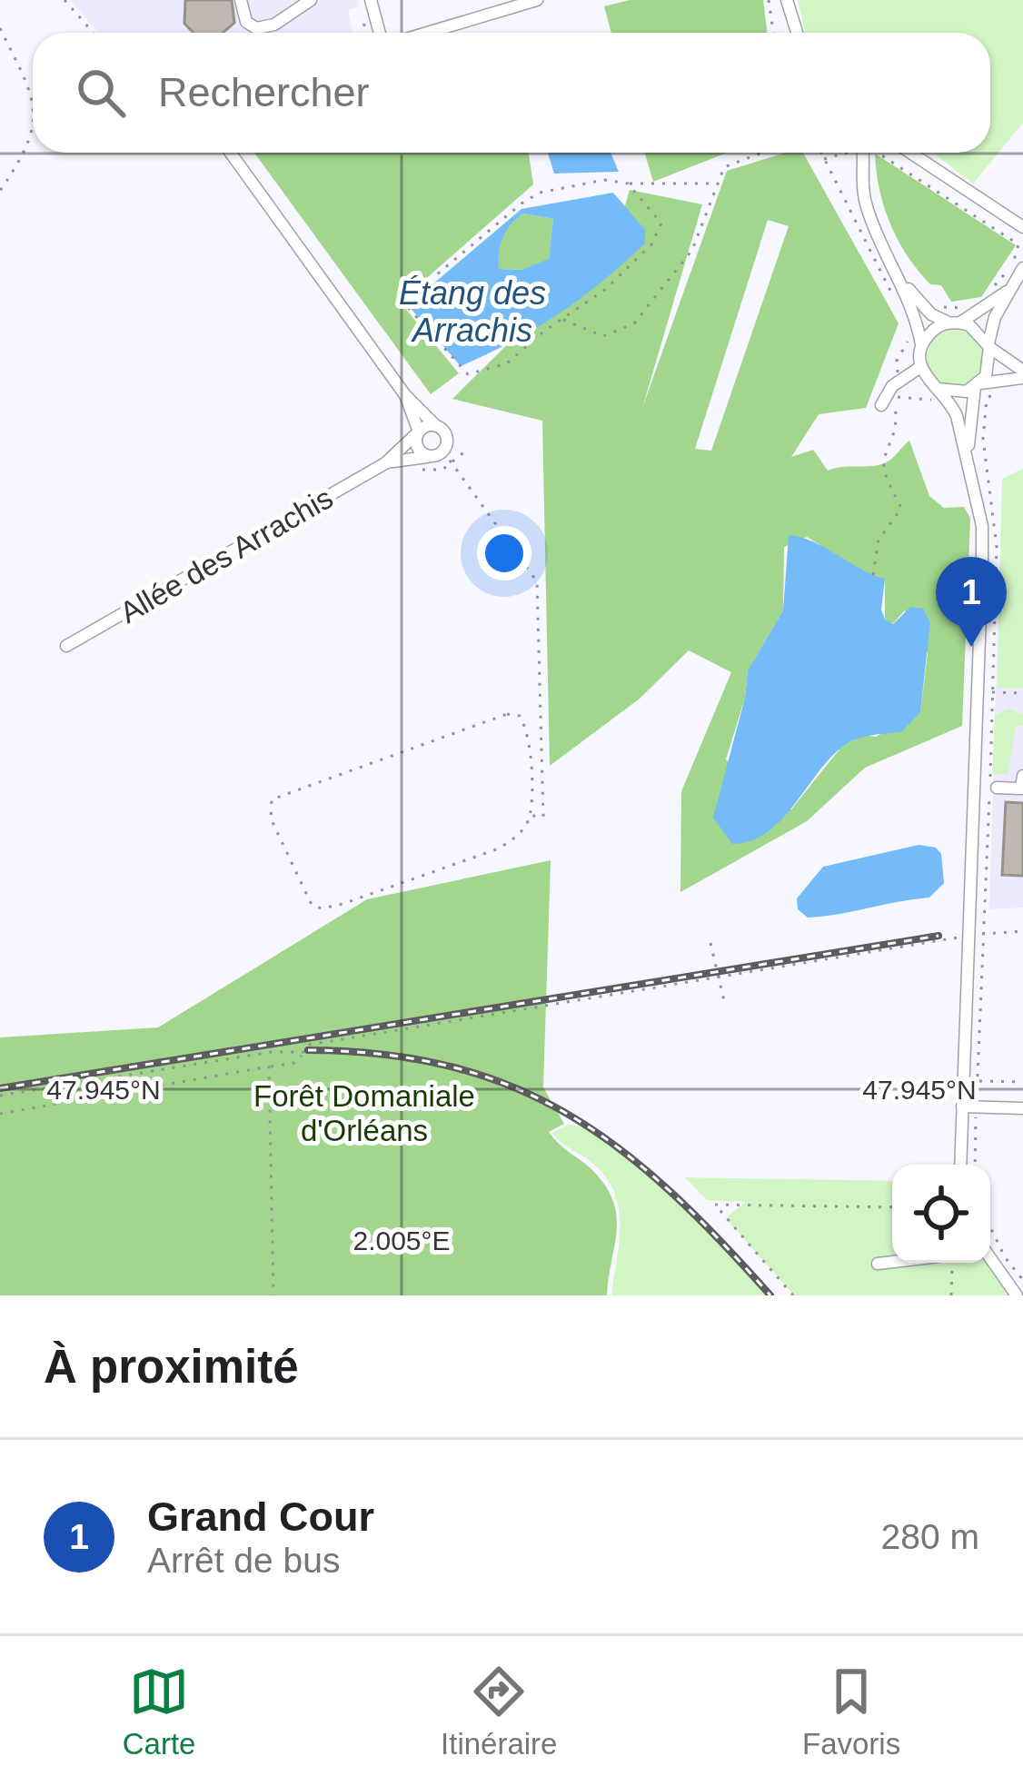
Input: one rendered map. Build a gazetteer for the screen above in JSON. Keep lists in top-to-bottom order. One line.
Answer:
{"streets":{"street":["Allée des Arrachis"]},"water":["Étang des Arrachis"],"parks":["Forêt Domaniale d'Orléans"],"page":{"search":"Rechercher","pins":"1","heading":"À proximité","list":[{"mark":"1","name":"Grand Cour","note":"Arrêt de bus","value":"280 m"}],"nav":["Carte","Itinéraire","Favoris"]},"coordinates":["47.945°N","2.005°E"]}
